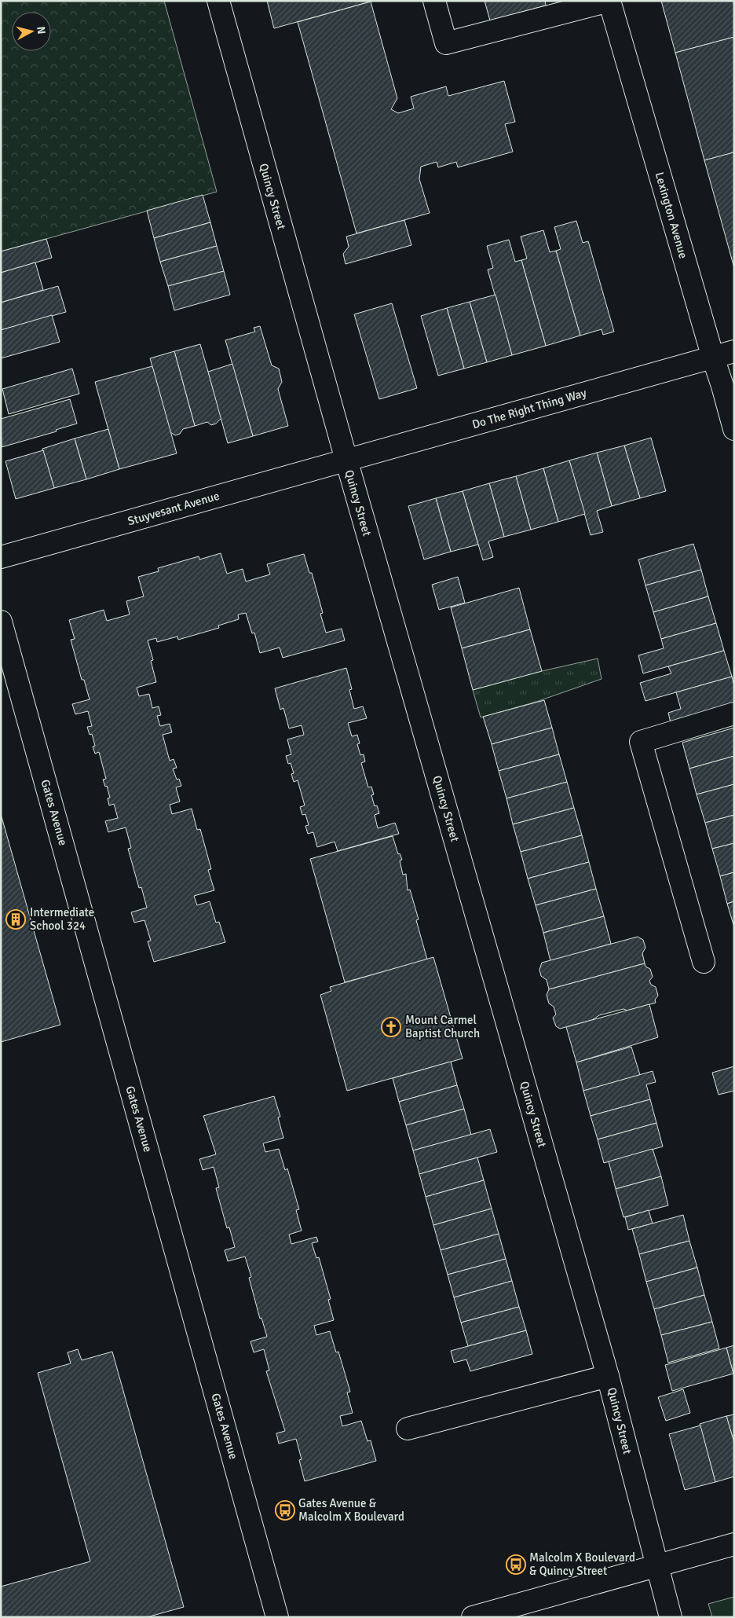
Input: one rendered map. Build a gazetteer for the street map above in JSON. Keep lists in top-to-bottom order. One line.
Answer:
{"streets":{"street":["Quincy Street","Lexington Avenue","Do The Right Thing Way","Stuyvesant Avenue","Gates Avenue"]},"crossings":[["Quincy Street","Do The Right Thing Way"],["Quincy Street","Stuyvesant Avenue"],["Lexington Avenue","Do The Right Thing Way"],["Do The Right Thing Way","Stuyvesant Avenue"]],"places":{"building":["Intermediate School 324"],"church":["Mount Carmel Baptist Church"],"bus stop":["Gates Avenue & Malcolm X Boulevard","Malcolm X Boulevard & Quincy Street"]},"north":"right"}
